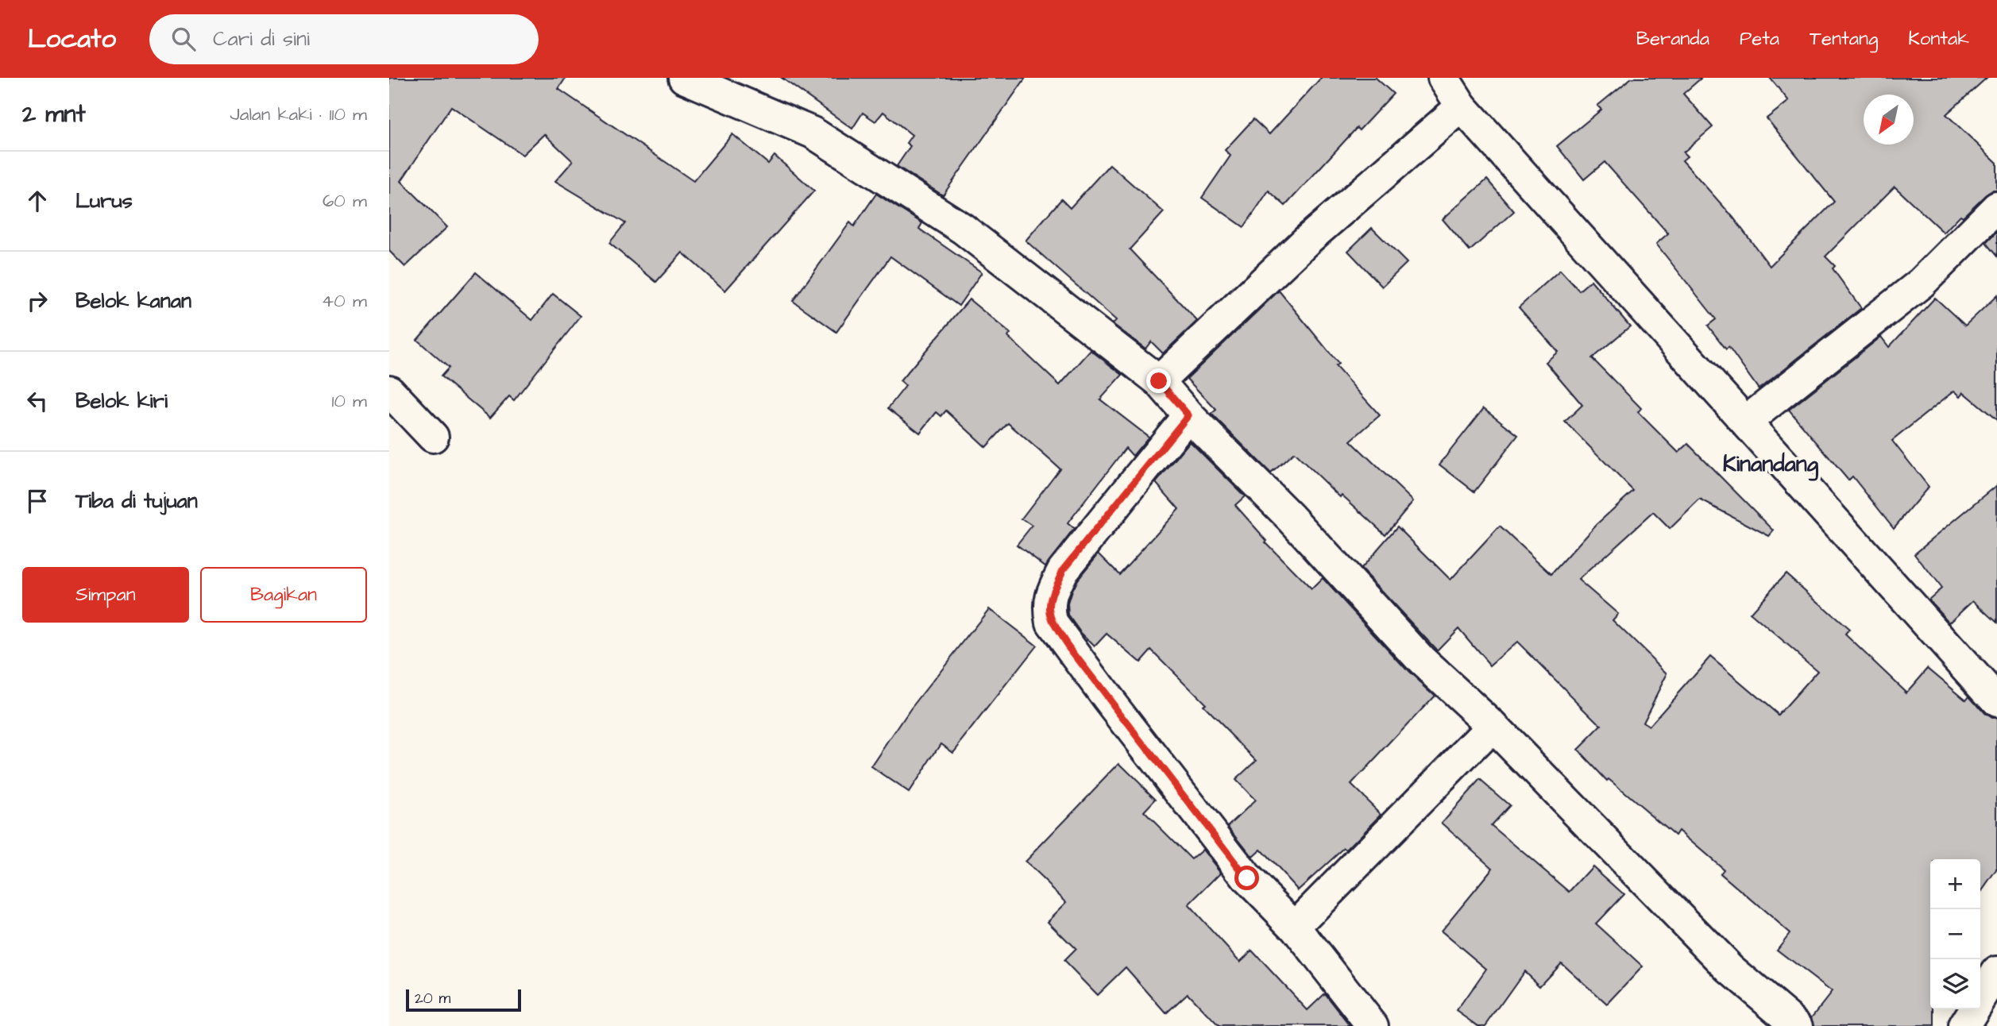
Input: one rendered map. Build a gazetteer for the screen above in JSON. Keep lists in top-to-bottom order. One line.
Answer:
{"districts":["Kinandang"],"scale_bar":"20 m","north":"bottom left","page":{"header":"Locato","search":"Cari di sini","nav":["Beranda","Peta","Tentang","Kontak"],"heading":["2 mnt","Jalan kaki · 110 m"],"list":[["Lurus","60 m"],["Belok kanan","40 m"],["Belok kiri","10 m"],"Tiba di tujuan"],"buttons":["Simpan","Bagikan"],"map_buttons":["+","−"],"scale":"20 m"}}
